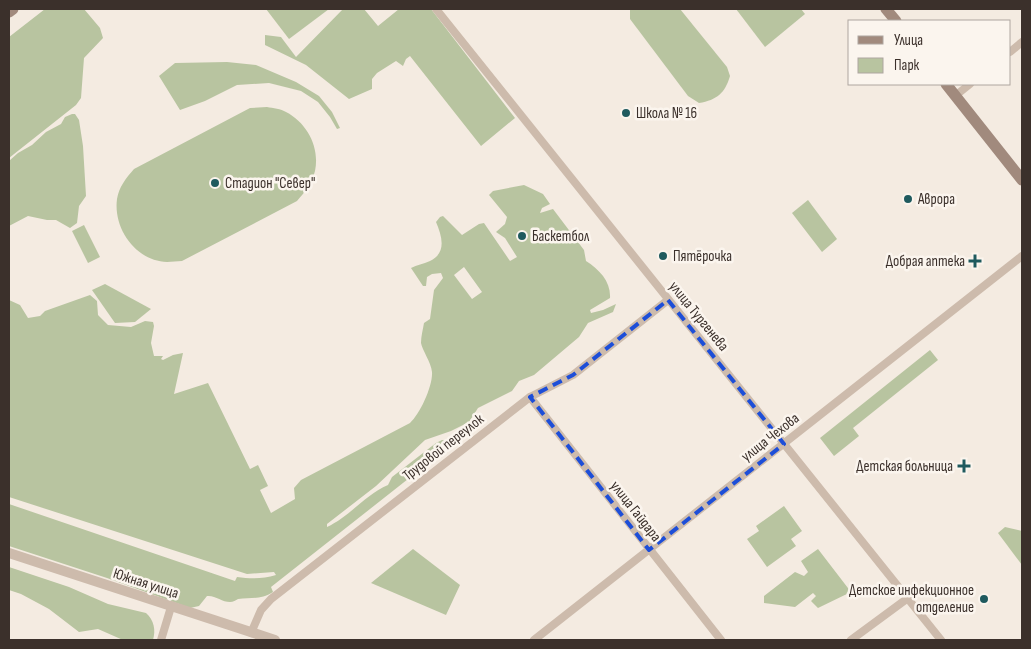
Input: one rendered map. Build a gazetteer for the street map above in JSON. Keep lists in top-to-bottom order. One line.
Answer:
{"streets":{"street":["улица Тургенева","улица Чехова","Трудовой переулок","улица Гайдара","Южная улица"]},"crossings":[["улица Тургенева","улица Чехова"],["улица Тургенева","Трудовой переулок"],["улица Чехова","улица Гайдара"],["Трудовой переулок","улица Гайдара"],["Трудовой переулок","Южная улица"]],"places":{"other":["Школа № 16","Стадион \"Север\"","Аврора","Баскетбол","Пятёрочка","Детское инфекционное отделение"],"health":["Добрая аптека","Детская больница"]},"legend":["Улица","Парк"]}
